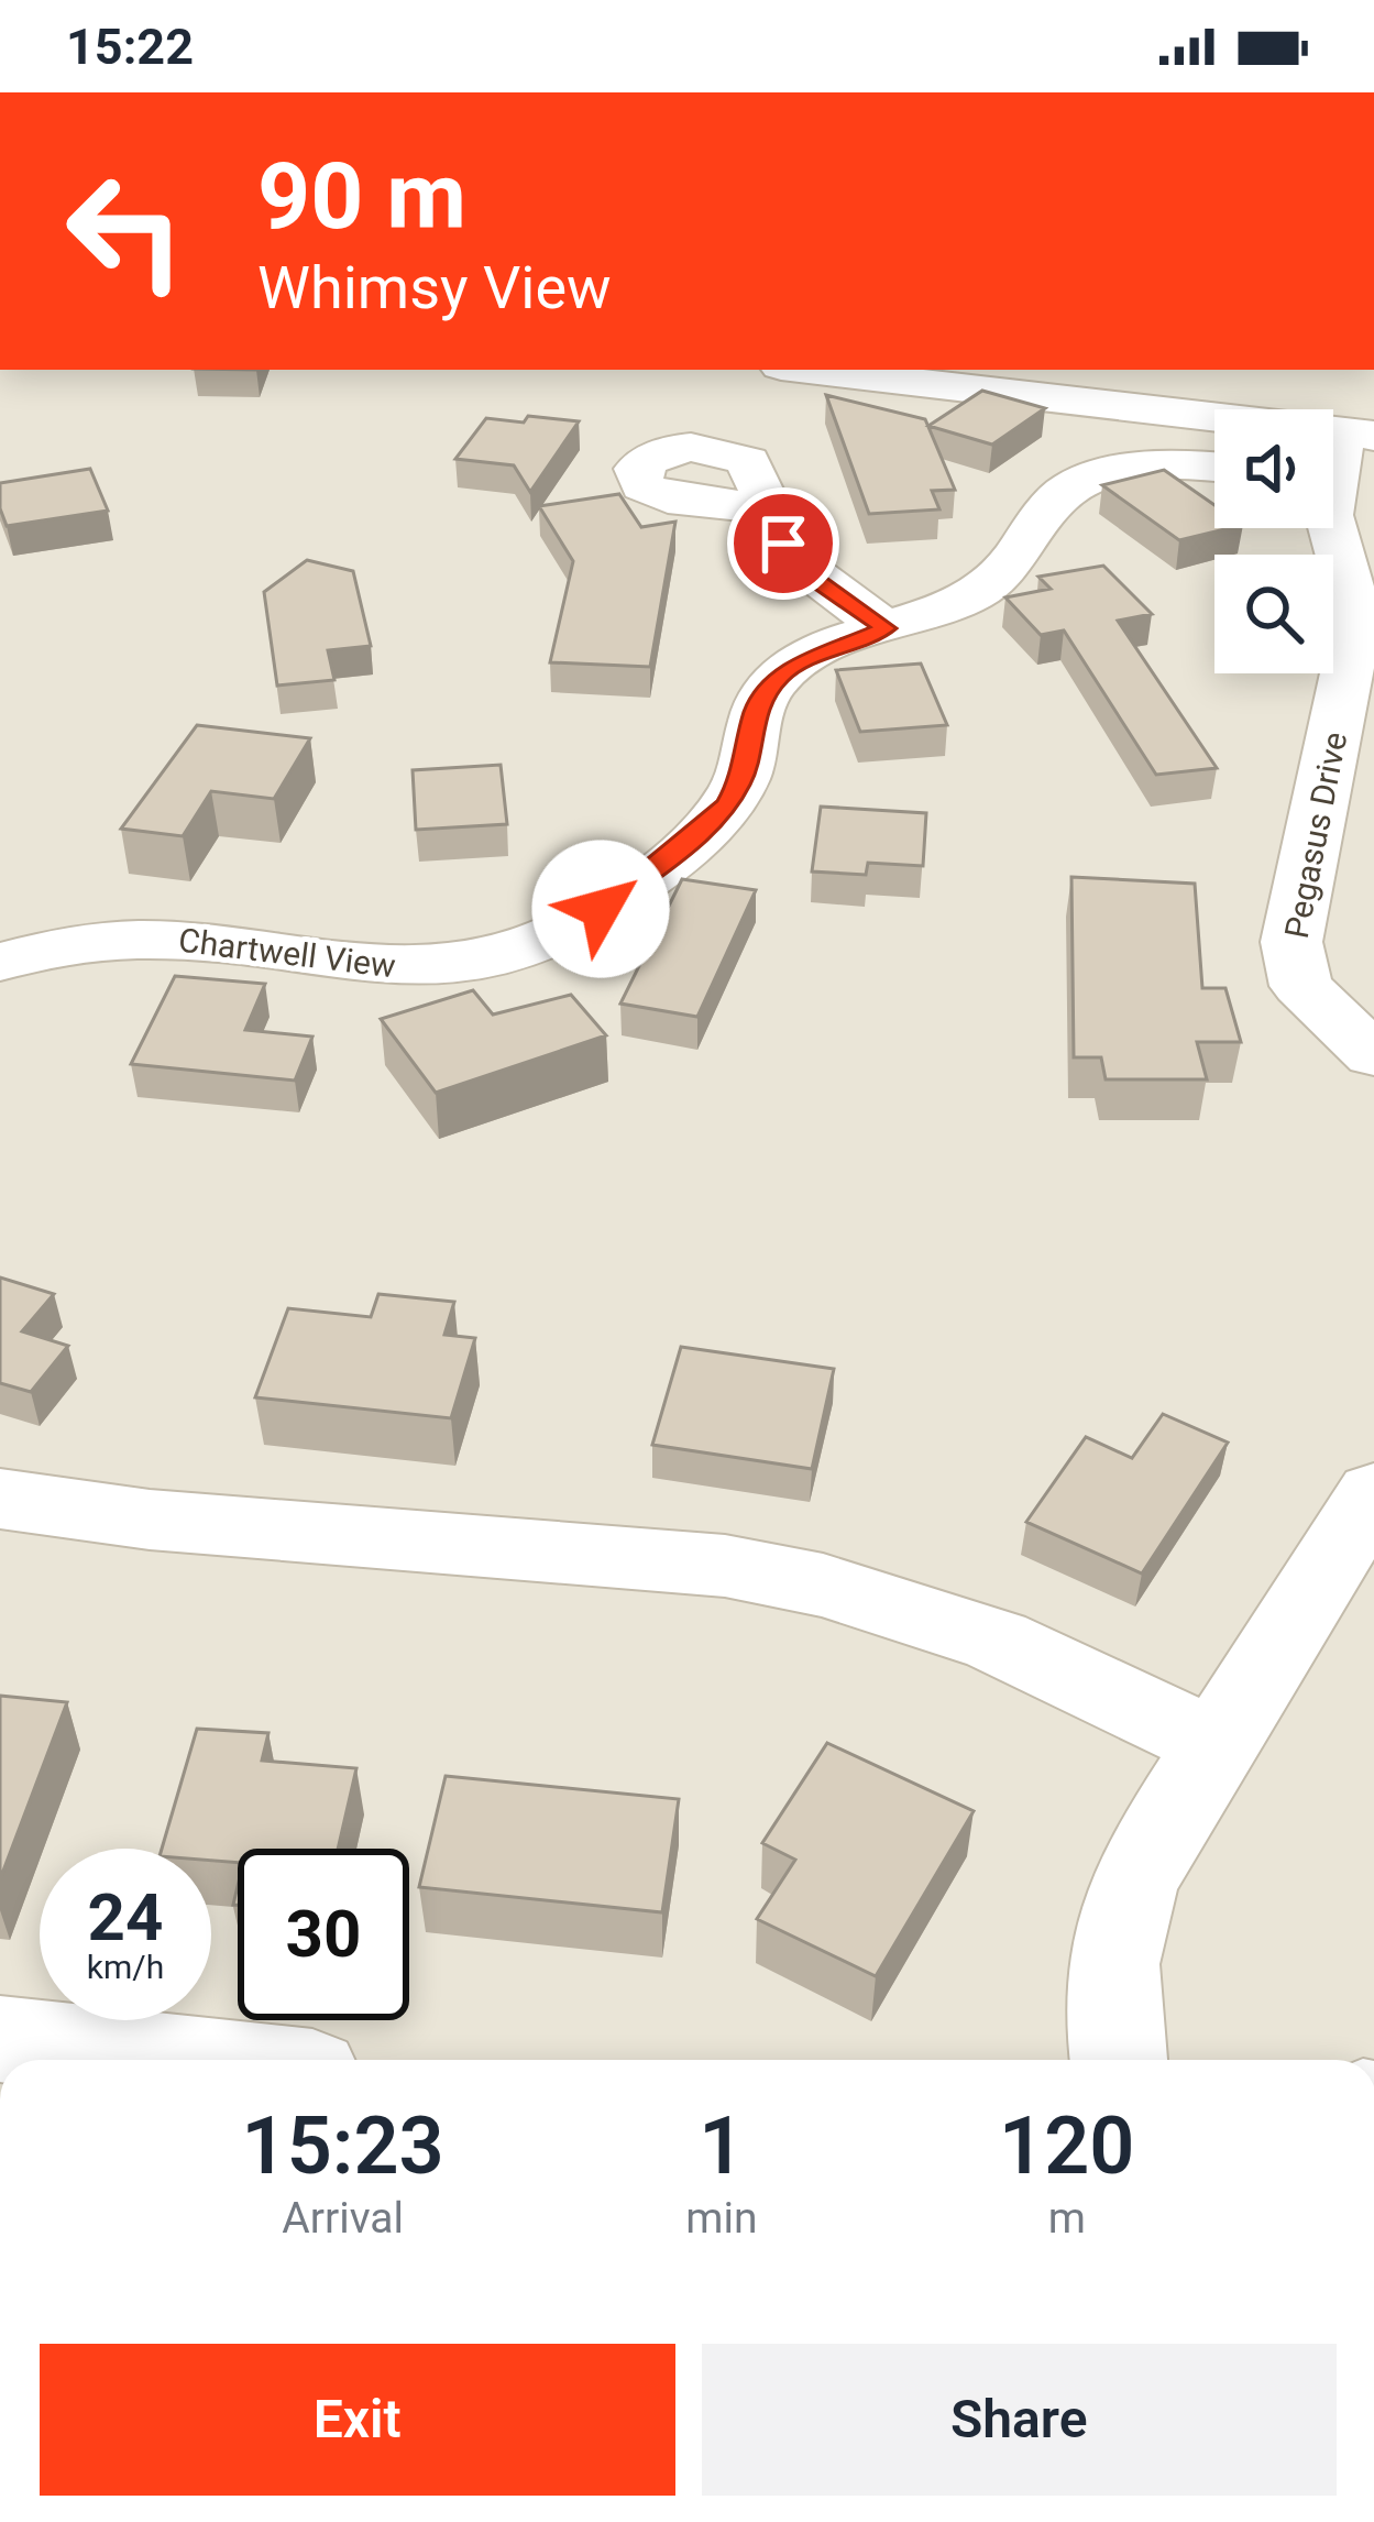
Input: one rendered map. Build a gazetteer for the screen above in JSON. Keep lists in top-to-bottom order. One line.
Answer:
{"streets":{"street":["Pegasus Drive","Chartwell View"]},"page":{"status":"15:22","turn":["90 m","Whimsy View"],"speed":"24 km/h","limit":"30","eta":["15:23","Arrival","1","min","120","m"],"buttons":["Exit","Share"]}}
